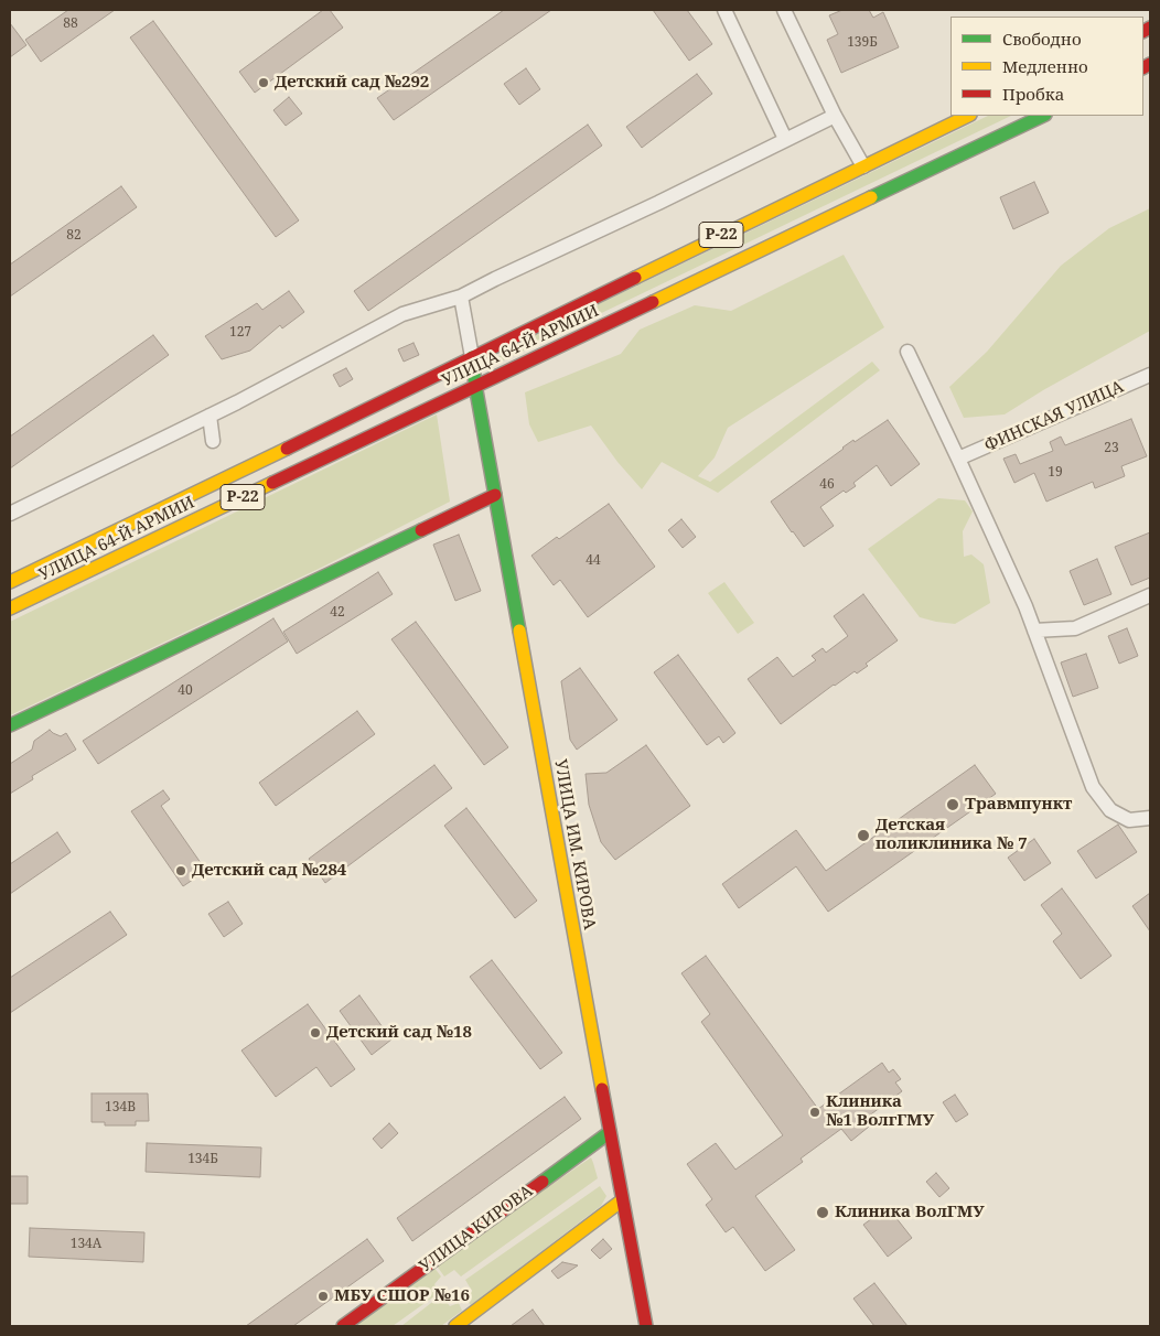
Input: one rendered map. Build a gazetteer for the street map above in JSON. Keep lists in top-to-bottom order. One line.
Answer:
{"streets":{"main road":["Р-22","УЛИЦА 64-Й АРМИИ","УЛИЦА ИМ. КИРОВА","УЛИЦА КИРОВА"],"street":["ФИНСКАЯ УЛИЦА"]},"crossings":[["УЛИЦА 64-Й АРМИИ","УЛИЦА ИМ. КИРОВА"],["УЛИЦА ИМ. КИРОВА","УЛИЦА КИРОВА"]],"places":["Детский сад №292","Травмпункт","Детская поликлиника № 7","Детский сад №284","Детский сад №18","Клиника №1 ВолгГМУ","Клиника ВолГМУ","МБУ СШОР №16"],"house_numbers":["88","139Б","82","127","23","19","46","44","42","40","134В","134Б","134А"],"legend":["Свободно","Медленно","Пробка"]}
